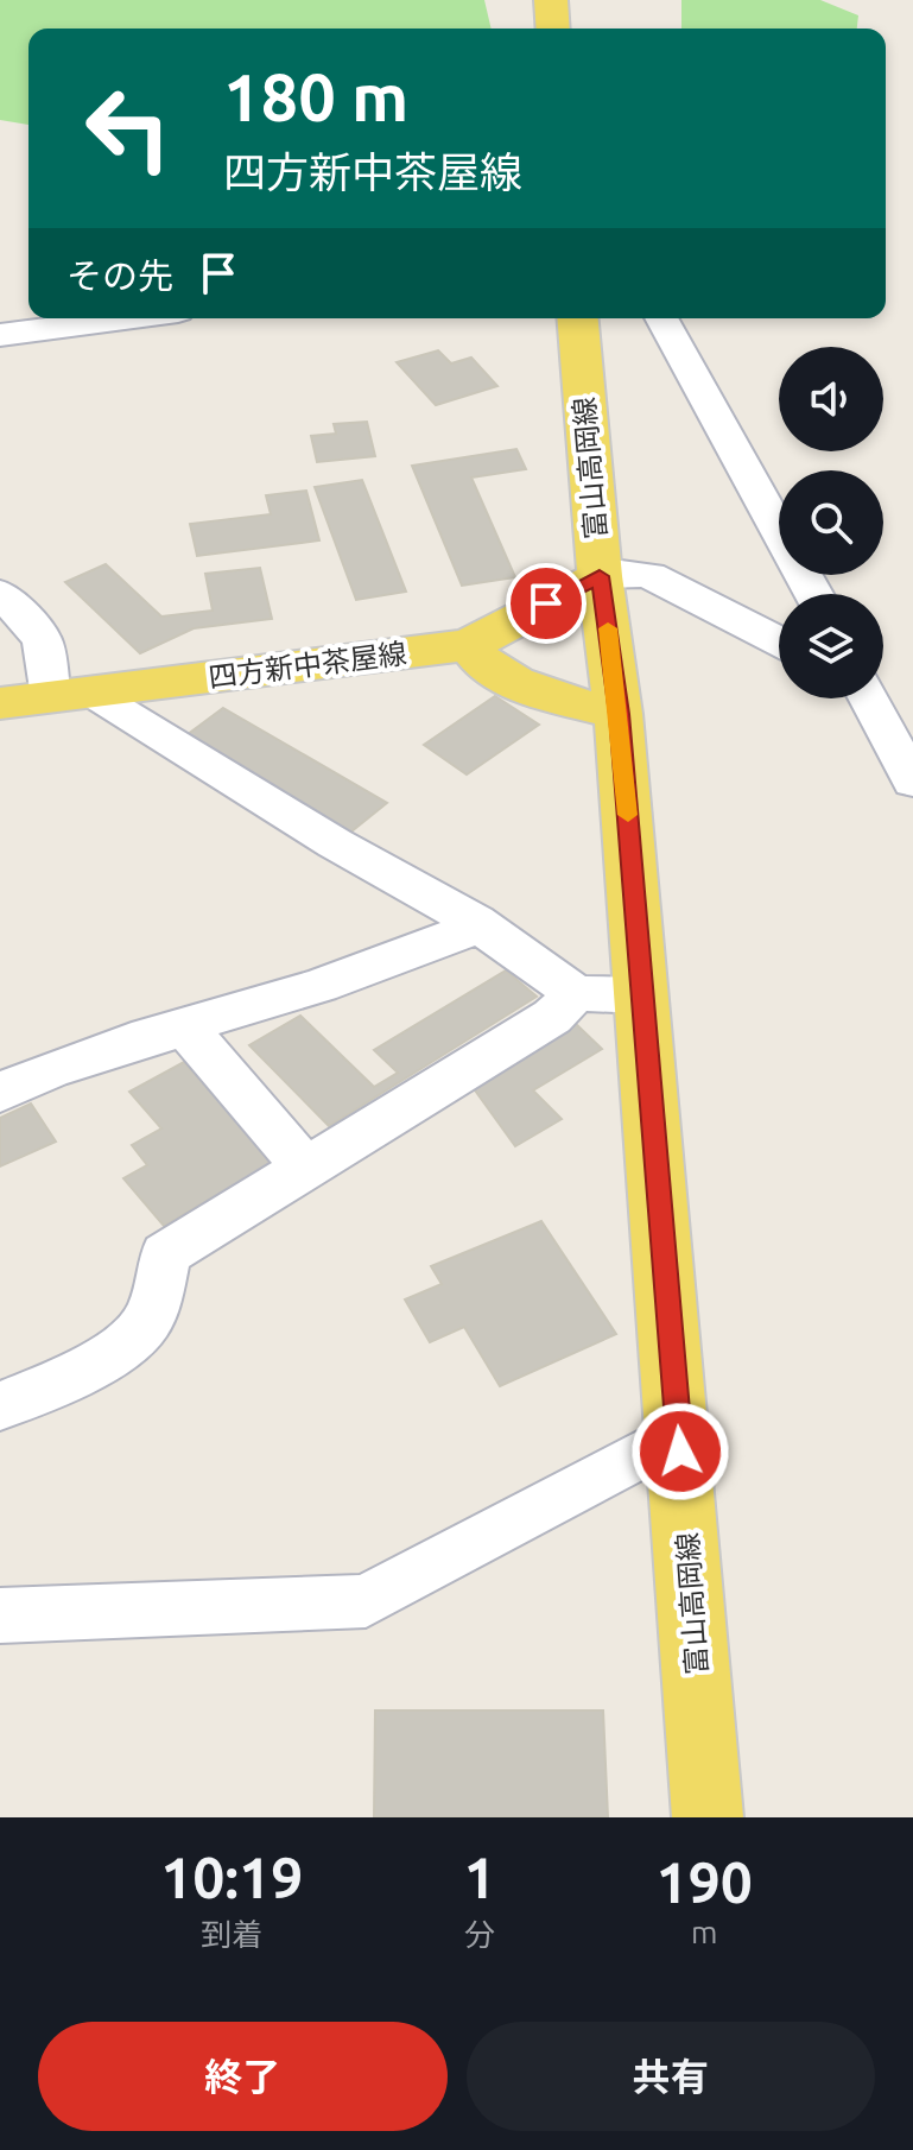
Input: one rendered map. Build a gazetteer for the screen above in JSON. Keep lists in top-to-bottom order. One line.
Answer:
{"streets":{"main road":["富山高岡線","四方新中茶屋線"]},"crossings":[["富山高岡線","四方新中茶屋線"]],"page":{"turn":["180 m","四方新中茶屋線"],"then":"その先","eta":["10:19","到着","1","分","190","m"],"buttons":["終了","共有"]}}
